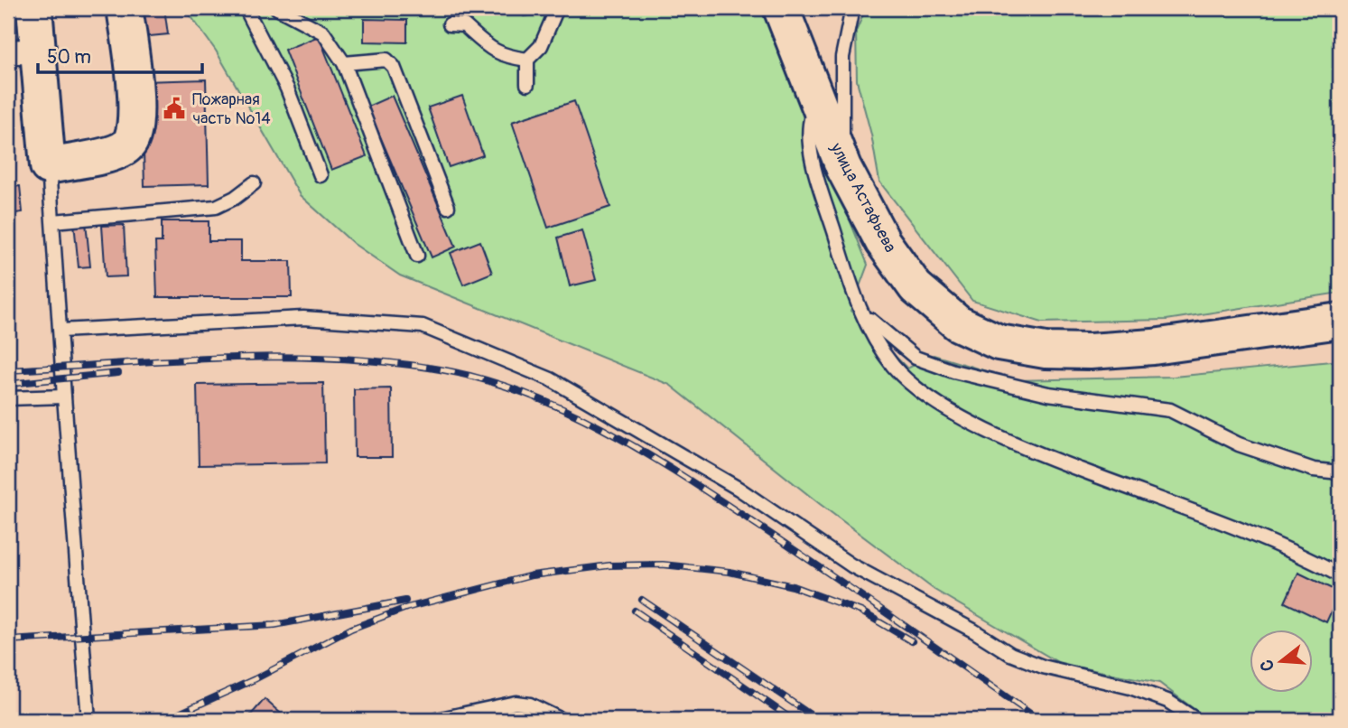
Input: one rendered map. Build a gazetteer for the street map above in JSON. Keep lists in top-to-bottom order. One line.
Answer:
{"streets":{"main road":["улица Астафьева"]},"places":{"public building":["Пожарная часть №14"]},"scale_bar":"50 m","north":"left"}
